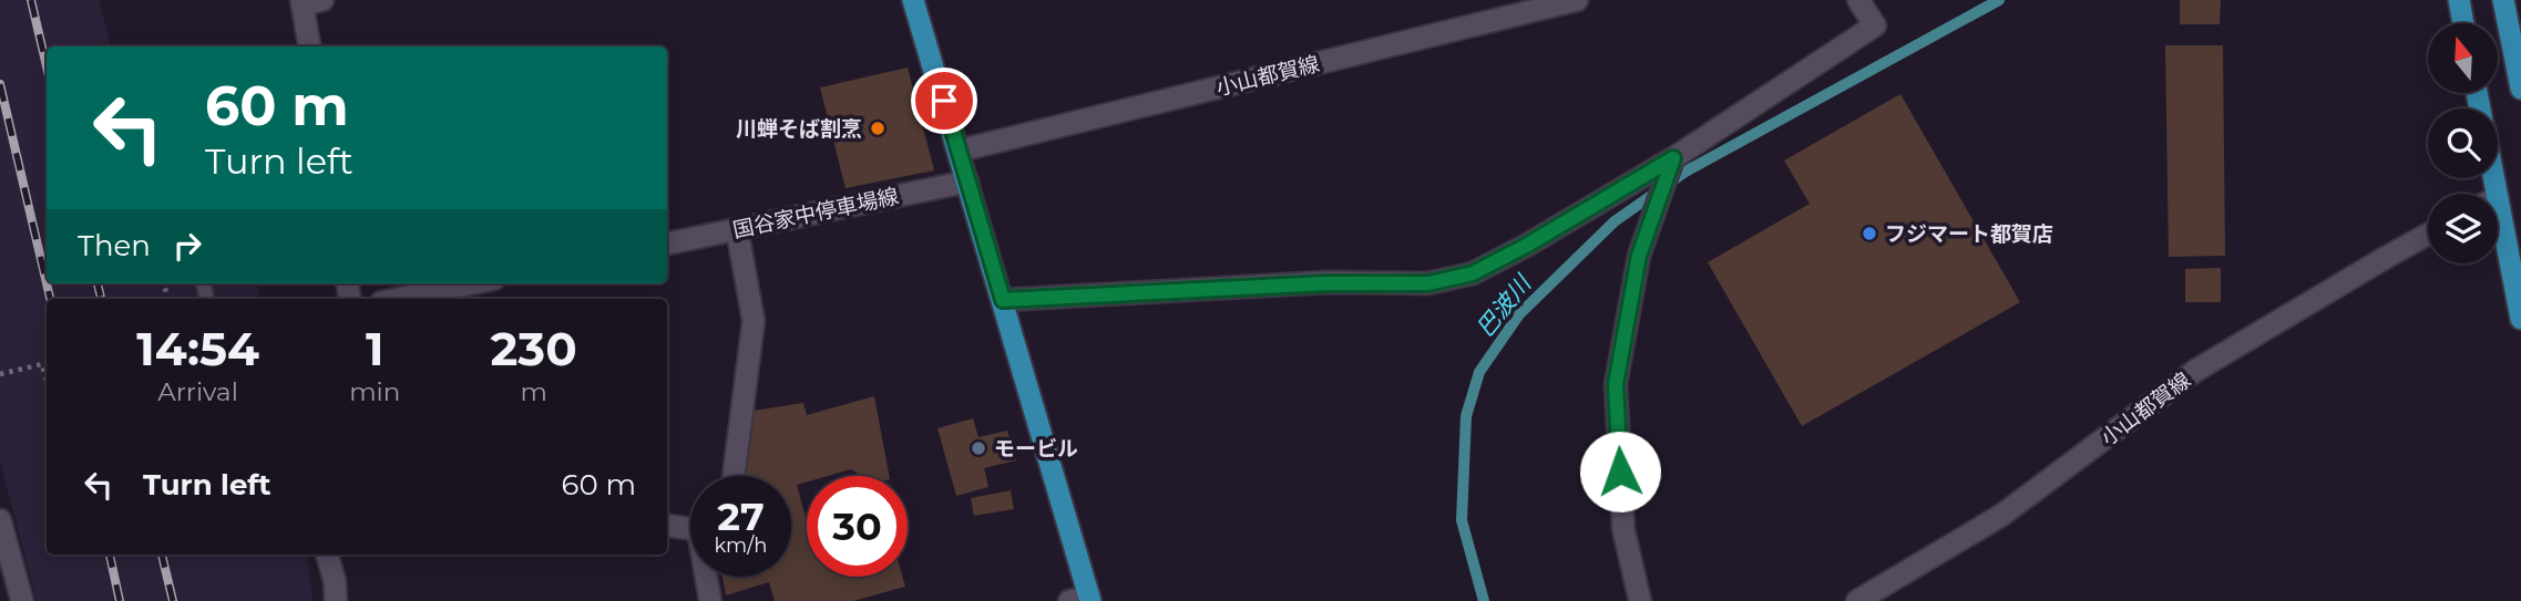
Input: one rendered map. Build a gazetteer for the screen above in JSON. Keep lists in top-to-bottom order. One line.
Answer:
{"streets":{"street":["小山都賀線","国谷家中停車場線"]},"water":["巴波川"],"places":["川蝉そば割烹","フジマート都賀店","モービル"],"north":"top","page":{"turn":["60 m","Turn left"],"then":"Then","eta":["14:54","Arrival","1","min","230","m"],"list":[{"name":"Turn left","value":"60 m"}],"speed":"27 km/h","limit":"30"}}
